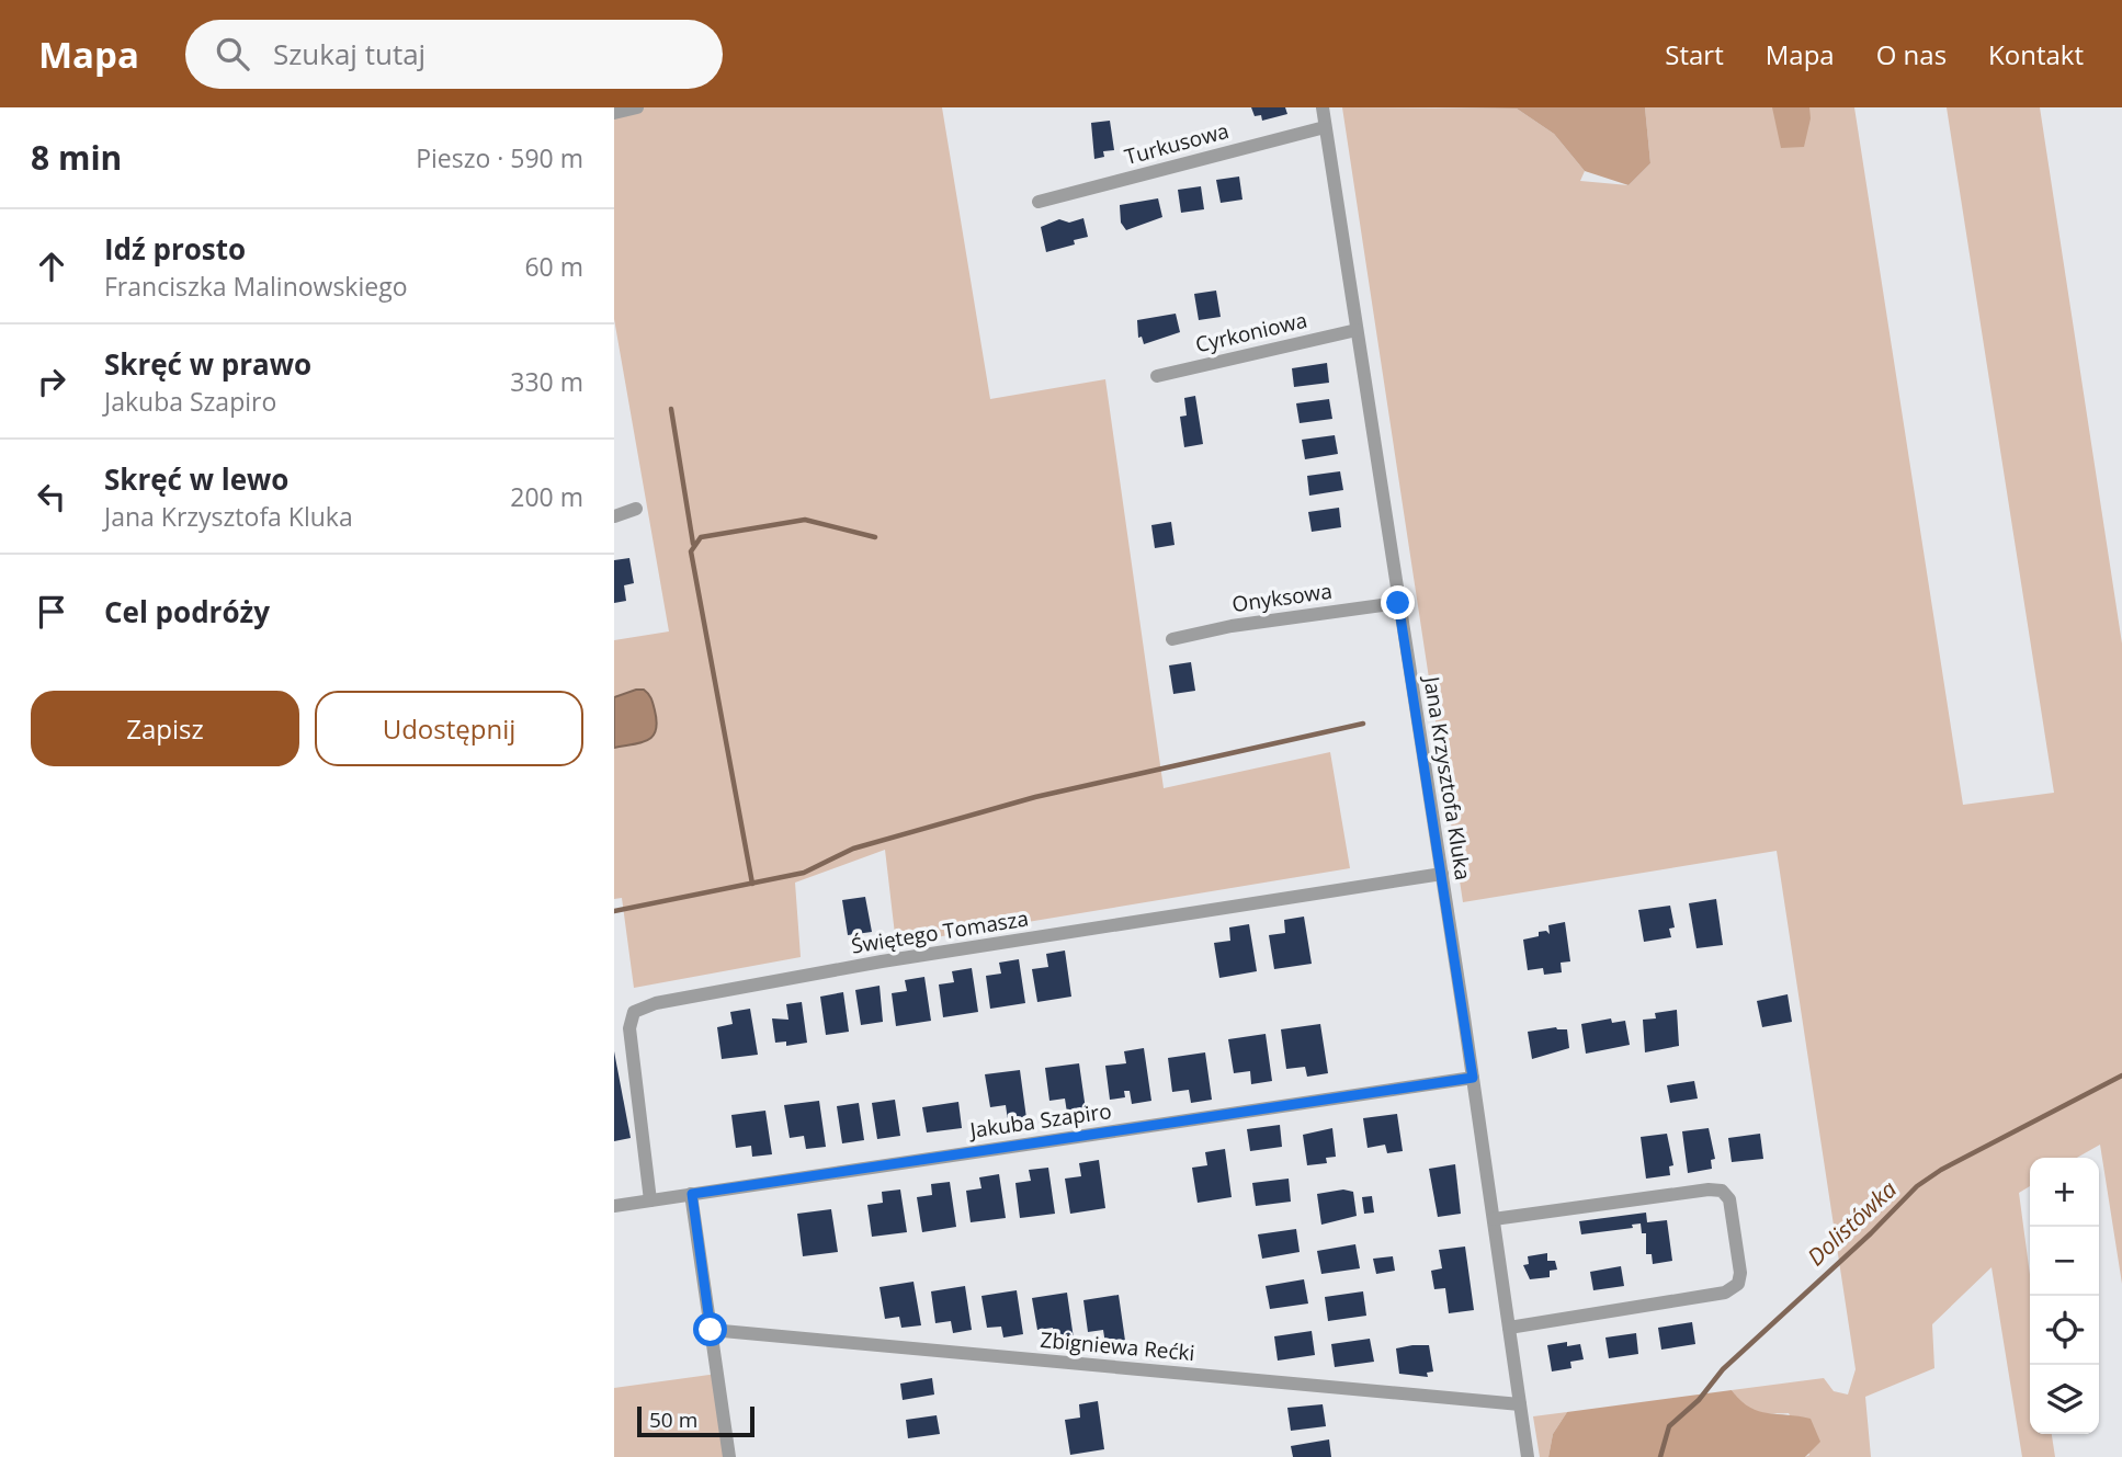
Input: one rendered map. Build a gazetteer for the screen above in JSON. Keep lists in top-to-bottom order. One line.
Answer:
{"streets":{"street":["Turkusowa","Cyrkoniowa","Onyksowa","Jana Krzysztofa Kluka","Świętego Tomasza","Jakuba Szapiro","Zbigniewa Rećki"]},"crossings":[["Turkusowa","Jana Krzysztofa Kluka"],["Cyrkoniowa","Jana Krzysztofa Kluka"],["Onyksowa","Jana Krzysztofa Kluka"],["Jana Krzysztofa Kluka","Świętego Tomasza"],["Jana Krzysztofa Kluka","Jakuba Szapiro"],["Jana Krzysztofa Kluka","Zbigniewa Rećki"],["Świętego Tomasza","Jakuba Szapiro"]],"water":["Dolistówka"],"scale_bar":"50 m","page":{"header":"Mapa","search":"Szukaj tutaj","nav":["Start","Mapa","O nas","Kontakt"],"heading":["8 min","Pieszo · 590 m"],"list":[["Idź prosto","Franciszka Malinowskiego","60 m"],["Skręć w prawo","Jakuba Szapiro","330 m"],["Skręć w lewo","Jana Krzysztofa Kluka","200 m"],"Cel podróży"],"buttons":["Zapisz","Udostępnij"],"map_buttons":["+","−"],"scale":"50 m"}}
